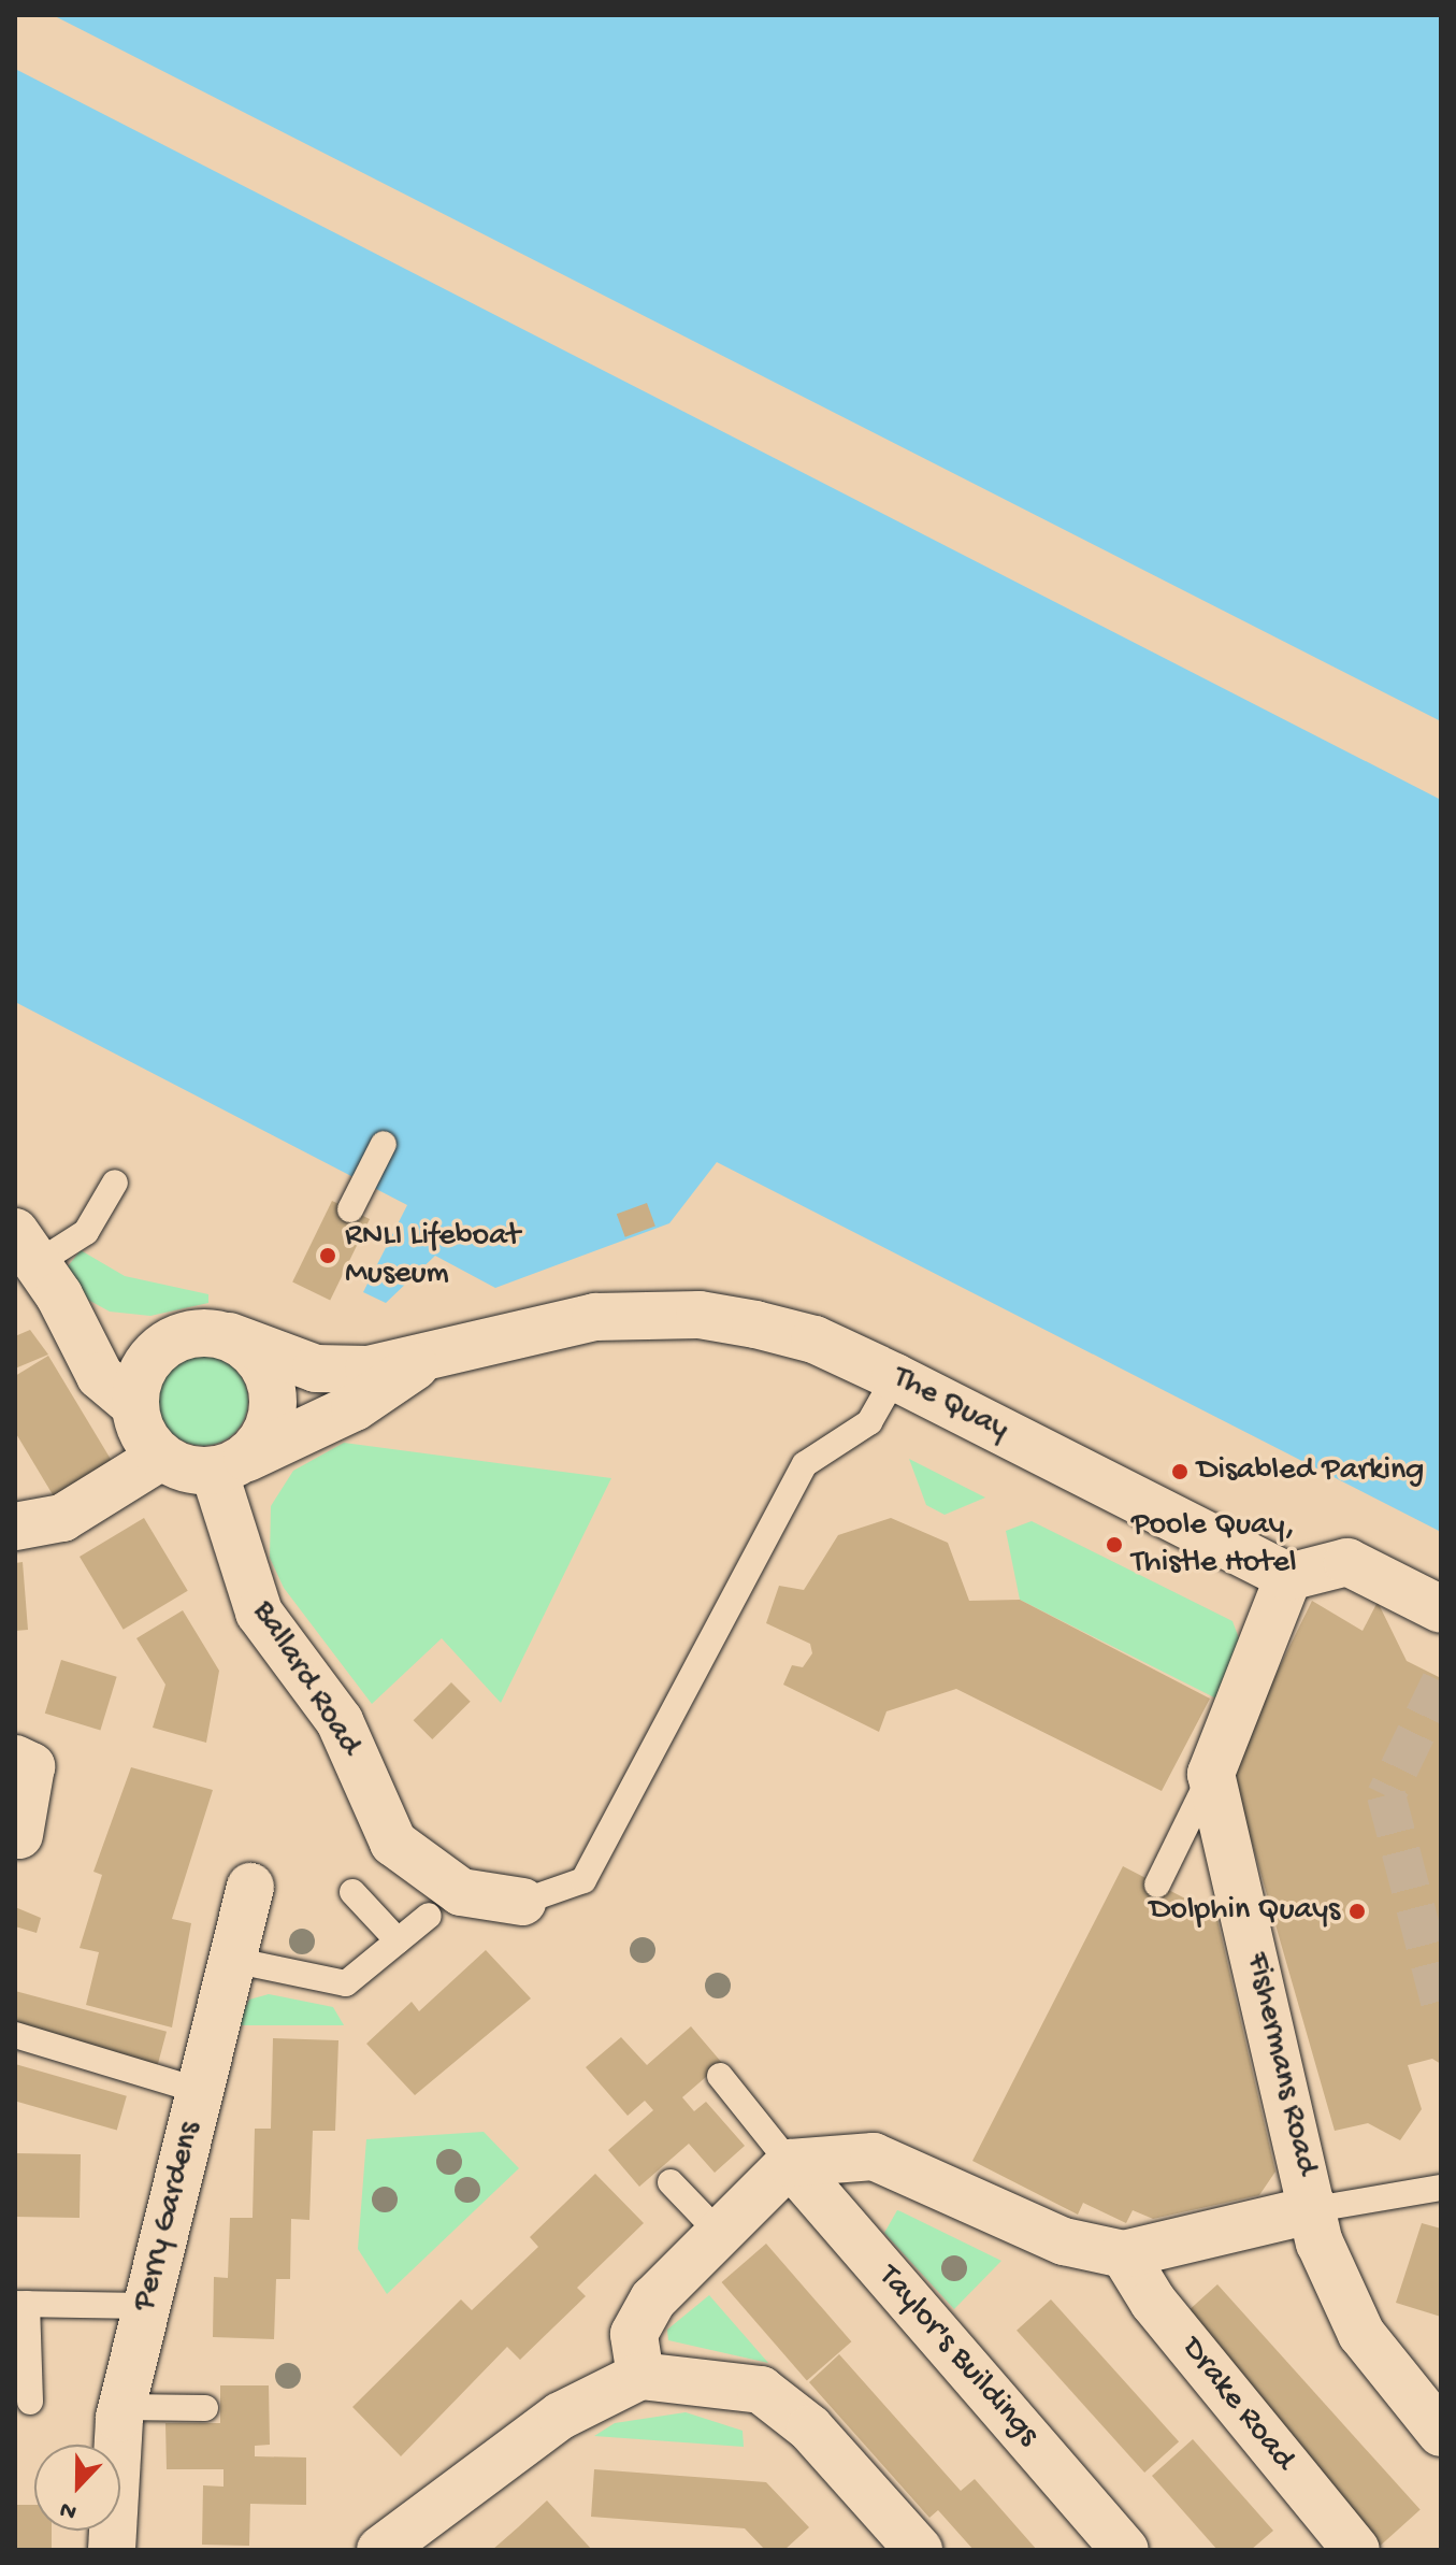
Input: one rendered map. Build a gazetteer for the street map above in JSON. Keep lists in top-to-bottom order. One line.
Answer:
{"streets":{"street":["The Quay","Ballard Road","Fishermans Road","Perry Gardens","Taylor's Buildings","Drake Road"]},"crossings":[["The Quay","Ballard Road"]],"places":["RNLI Lifeboat Museum","Disabled Parking","Poole Quay, Thistle Hotel","Dolphin Quays"],"north":"bottom"}
